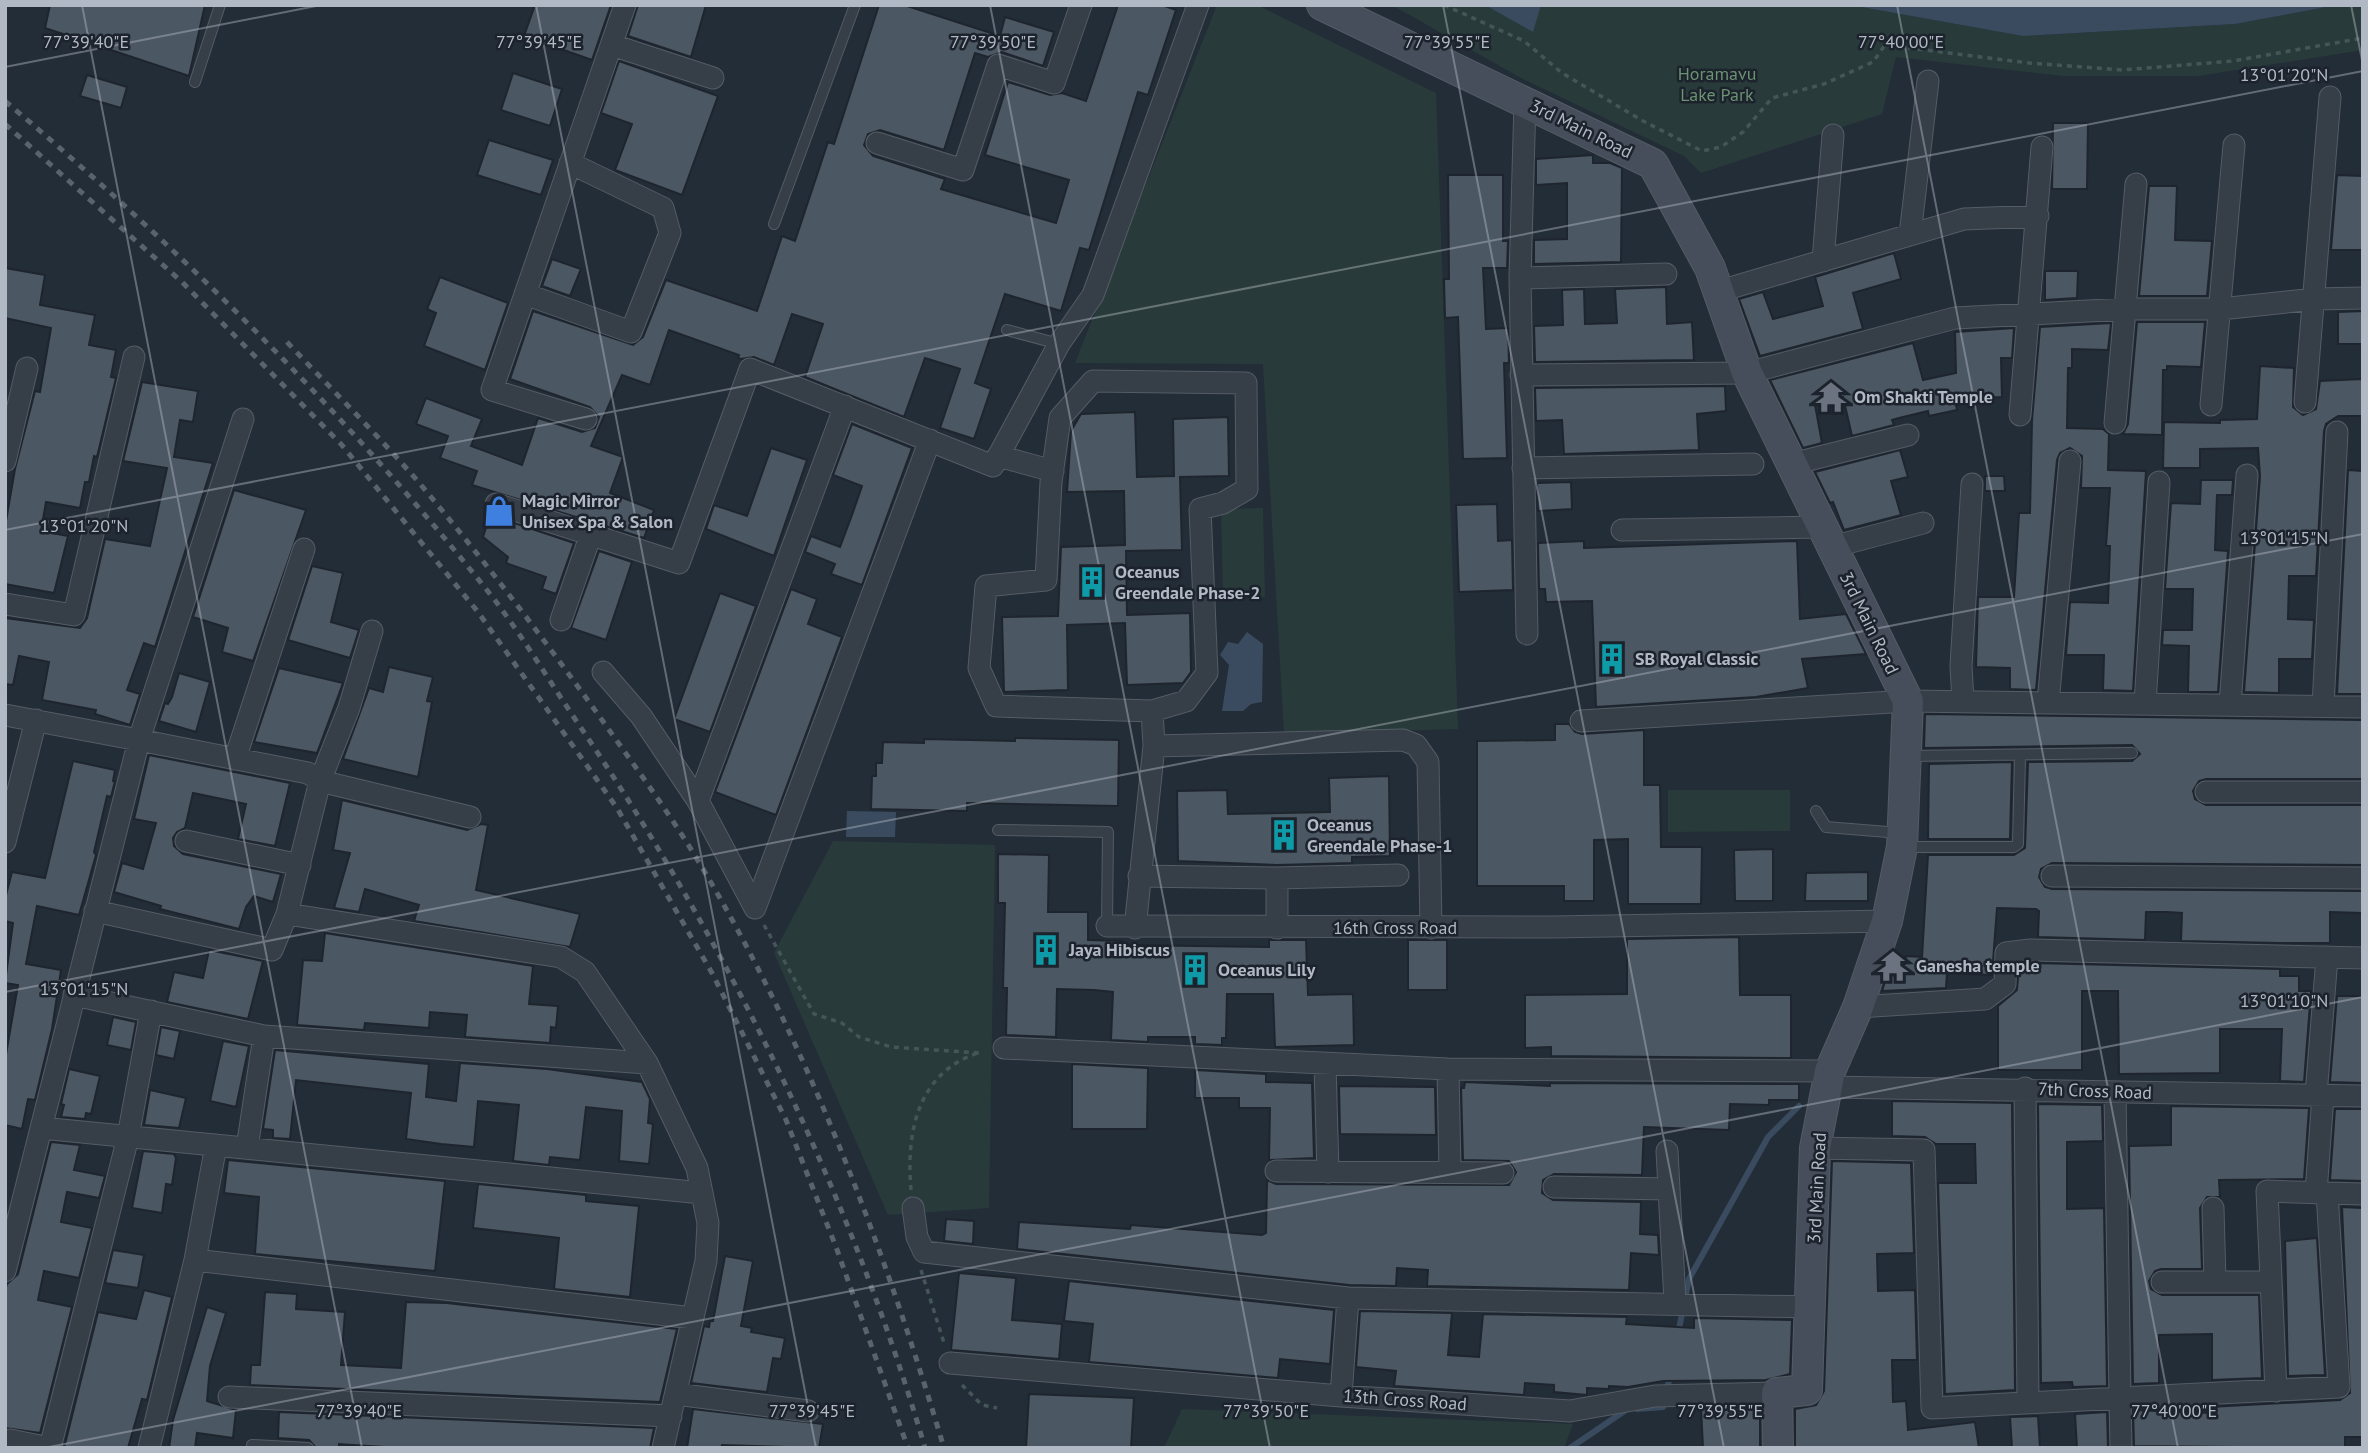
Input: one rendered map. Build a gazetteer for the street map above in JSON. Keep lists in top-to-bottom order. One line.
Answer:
{"streets":{"street":["3rd Main Road","16th Cross Road","7th Cross Road","13th Cross Road"]},"crossings":[["3rd Main Road","16th Cross Road"],["3rd Main Road","7th Cross Road"],["3rd Main Road","13th Cross Road"]],"parks":["Horamavu Lake Park"],"places":{"temple":["Om Shakti Temple","Ganesha temple"],"shop":["Magic Mirror Unisex Spa & Salon"],"building":["Oceanus Greendale Phase-2","SB Royal Classic","Oceanus Greendale Phase-1","Jaya Hibiscus","Oceanus Lily"]},"coordinates":["77°39'40\"E","77°39'45\"E","77°39'50\"E","77°39'55\"E","77°40'00\"E","13°01'20\"N","13°01'15\"N","13°01'10\"N"]}
